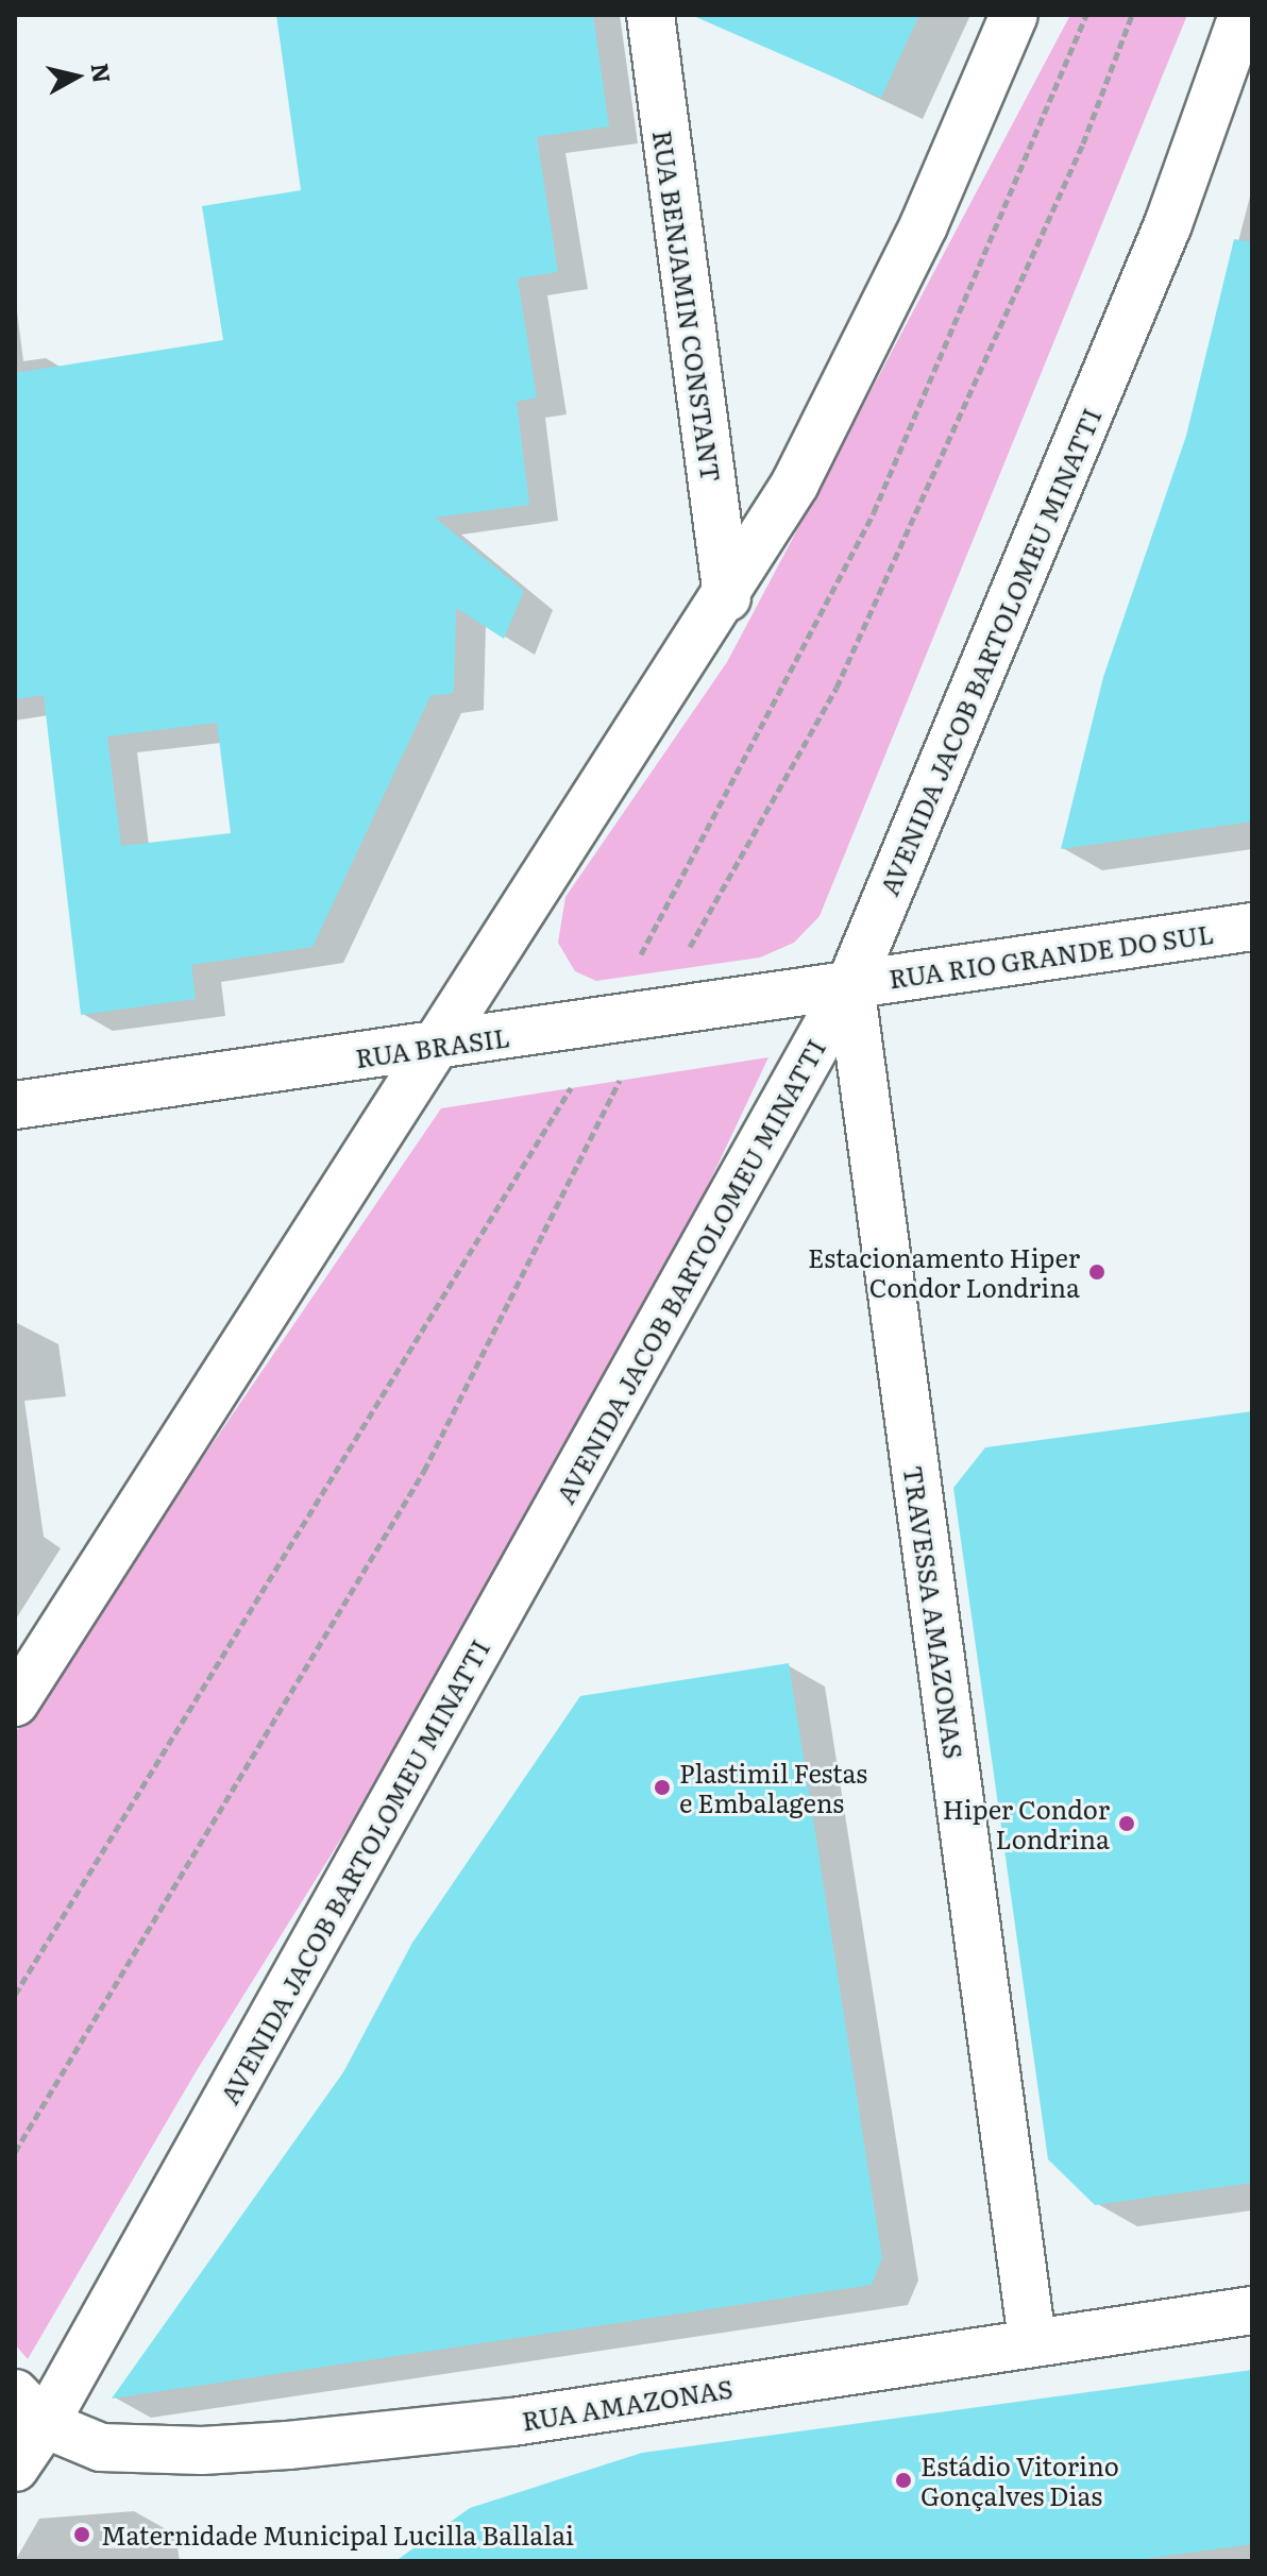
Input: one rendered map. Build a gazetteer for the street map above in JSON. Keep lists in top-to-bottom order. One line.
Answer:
{"streets":{"main road":["RUA BENJAMIN CONSTANT","AVENIDA JACOB BARTOLOMEU MINATTI","RUA RIO GRANDE DO SUL","RUA BRASIL","TRAVESSA AMAZONAS","RUA AMAZONAS"]},"crossings":[["AVENIDA JACOB BARTOLOMEU MINATTI","RUA RIO GRANDE DO SUL"],["AVENIDA JACOB BARTOLOMEU MINATTI","RUA BRASIL"],["AVENIDA JACOB BARTOLOMEU MINATTI","TRAVESSA AMAZONAS"],["AVENIDA JACOB BARTOLOMEU MINATTI","RUA AMAZONAS"],["RUA RIO GRANDE DO SUL","RUA BRASIL"],["RUA RIO GRANDE DO SUL","TRAVESSA AMAZONAS"],["RUA BRASIL","TRAVESSA AMAZONAS"],["TRAVESSA AMAZONAS","RUA AMAZONAS"]],"places":["Estacionamento Hiper Condor Londrina","Plastimil Festas e Embalagens","Hiper Condor Londrina","Estádio Vitorino Gonçalves Dias","Maternidade Municipal Lucilla Ballalai"],"north":"right"}
